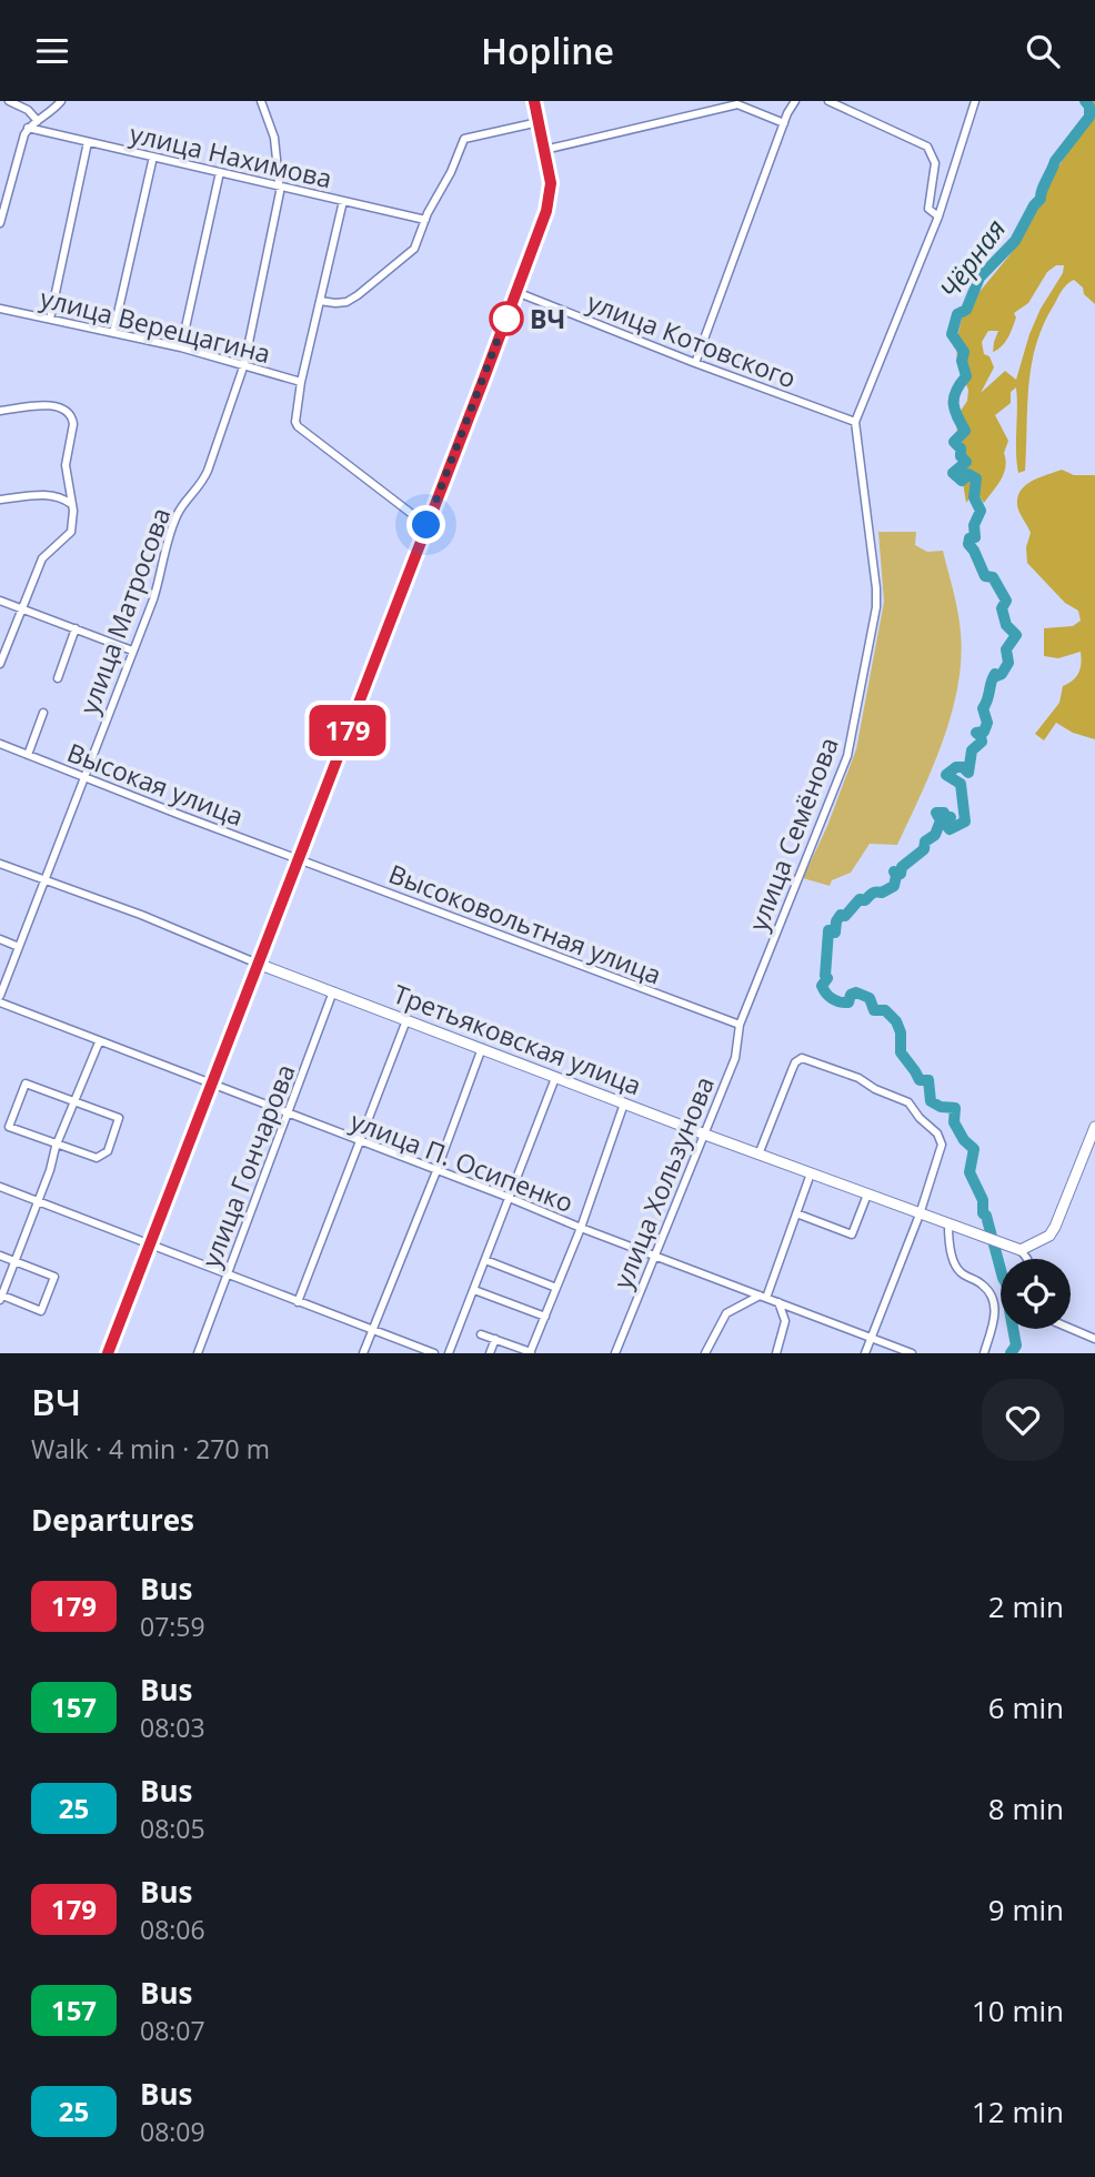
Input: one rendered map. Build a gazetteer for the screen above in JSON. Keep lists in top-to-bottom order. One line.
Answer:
{"streets":{"street":["улица Нахимова","улица Верещагина","улица Котовского","улица Матросова","Высокая улица","улица Семёнова","Высоковольтная улица","Третьяковская улица","улица П. Осипенко","улица Гончарова","улица Хользунова"]},"crossings":[["улица Нахимова","улица Матросова"],["улица Верещагина","улица Матросова"],["улица Котовского","улица Семёнова"],["улица Матросова","Высокая улица"],["улица Матросова","Третьяковская улица"],["Высокая улица","Высоковольтная улица"],["улица Семёнова","Высоковольтная улица"],["улица Семёнова","улица Хользунова"],["Высоковольтная улица","улица Хользунова"],["Третьяковская улица","улица Гончарова"],["Третьяковская улица","улица Хользунова"],["улица П. Осипенко","улица Гончарова"],["улица П. Осипенко","улица Хользунова"]],"water":["Чёрная"],"places":["ВЧ"],"lines":["bus line 179"],"page":{"header":"Hopline","on_map":"179","heading":[["ВЧ","Walk · 4 min · 270 m"],"Departures"],"list":[{"mark":"179","name":"Bus","note":"07:59","value":"2 min"},{"mark":"157","name":"Bus","note":"08:03","value":"6 min"},{"mark":"25","name":"Bus","note":"08:05","value":"8 min"},{"mark":"179","name":"Bus","note":"08:06","value":"9 min"},{"mark":"157","name":"Bus","note":"08:07","value":"10 min"},{"mark":"25","name":"Bus","note":"08:09","value":"12 min"}]}}
